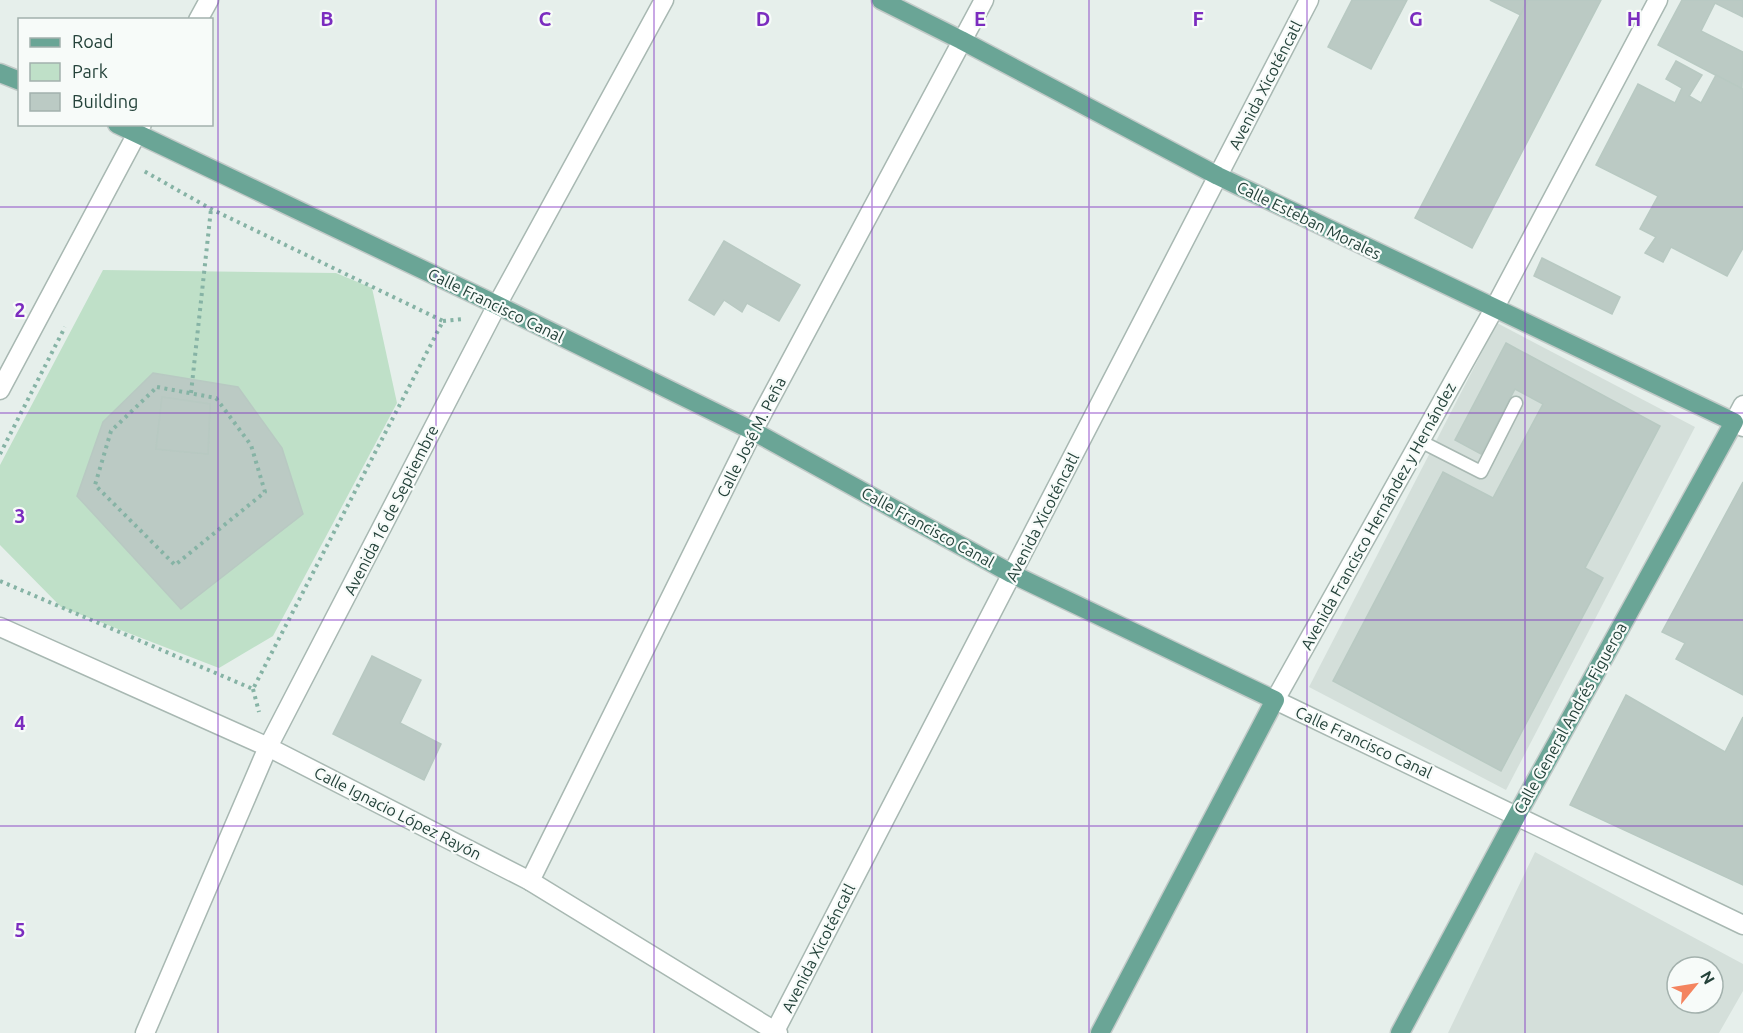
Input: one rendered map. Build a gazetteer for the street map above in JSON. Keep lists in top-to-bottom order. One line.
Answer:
{"streets":{"main road":["Calle Esteban Morales","Calle Francisco Canal","Avenida Francisco Hernández y Hernández","Calle General Andrés Figueroa"],"street":["Avenida Xicoténcatl","Calle José M. Peña","Avenida 16 de Septiembre","Calle Ignacio López Rayón"]},"crossings":[["Avenida Xicoténcatl","Calle Esteban Morales"],["Avenida Xicoténcatl","Calle Francisco Canal"],["Avenida Xicoténcatl","Calle Ignacio López Rayón"],["Calle Esteban Morales","Calle José M. Peña"],["Calle Esteban Morales","Avenida Francisco Hernández y Hernández"],["Calle Esteban Morales","Calle General Andrés Figueroa"],["Calle Francisco Canal","Calle José M. Peña"],["Calle Francisco Canal","Avenida 16 de Septiembre"],["Calle Francisco Canal","Avenida Francisco Hernández y Hernández"],["Calle Francisco Canal","Calle General Andrés Figueroa"],["Calle José M. Peña","Calle Ignacio López Rayón"],["Avenida 16 de Septiembre","Calle Ignacio López Rayón"]],"legend":["Road","Park","Building"],"north":"top right","grid":{"columns":["B","C","D","E","F","G","H"],"rows":["2","3","4","5"]}}
